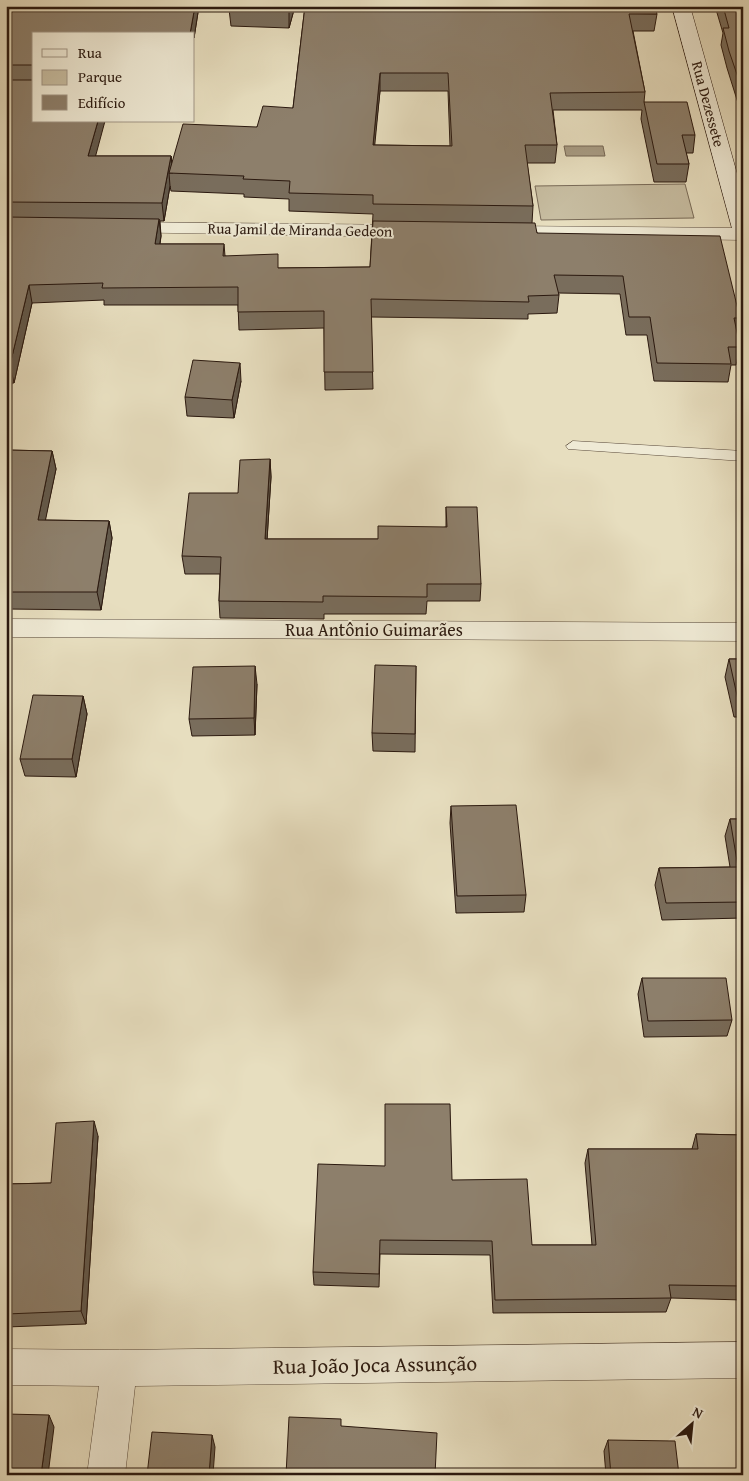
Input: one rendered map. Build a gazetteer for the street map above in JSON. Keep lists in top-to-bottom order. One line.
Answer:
{"streets":{"street":["Rua Dezessete","Rua Jamil de Miranda Gedeon","Rua Antônio Guimarães","Rua João Joca Assunção"]},"legend":["Rua","Parque","Edifício"],"north":"top right"}
